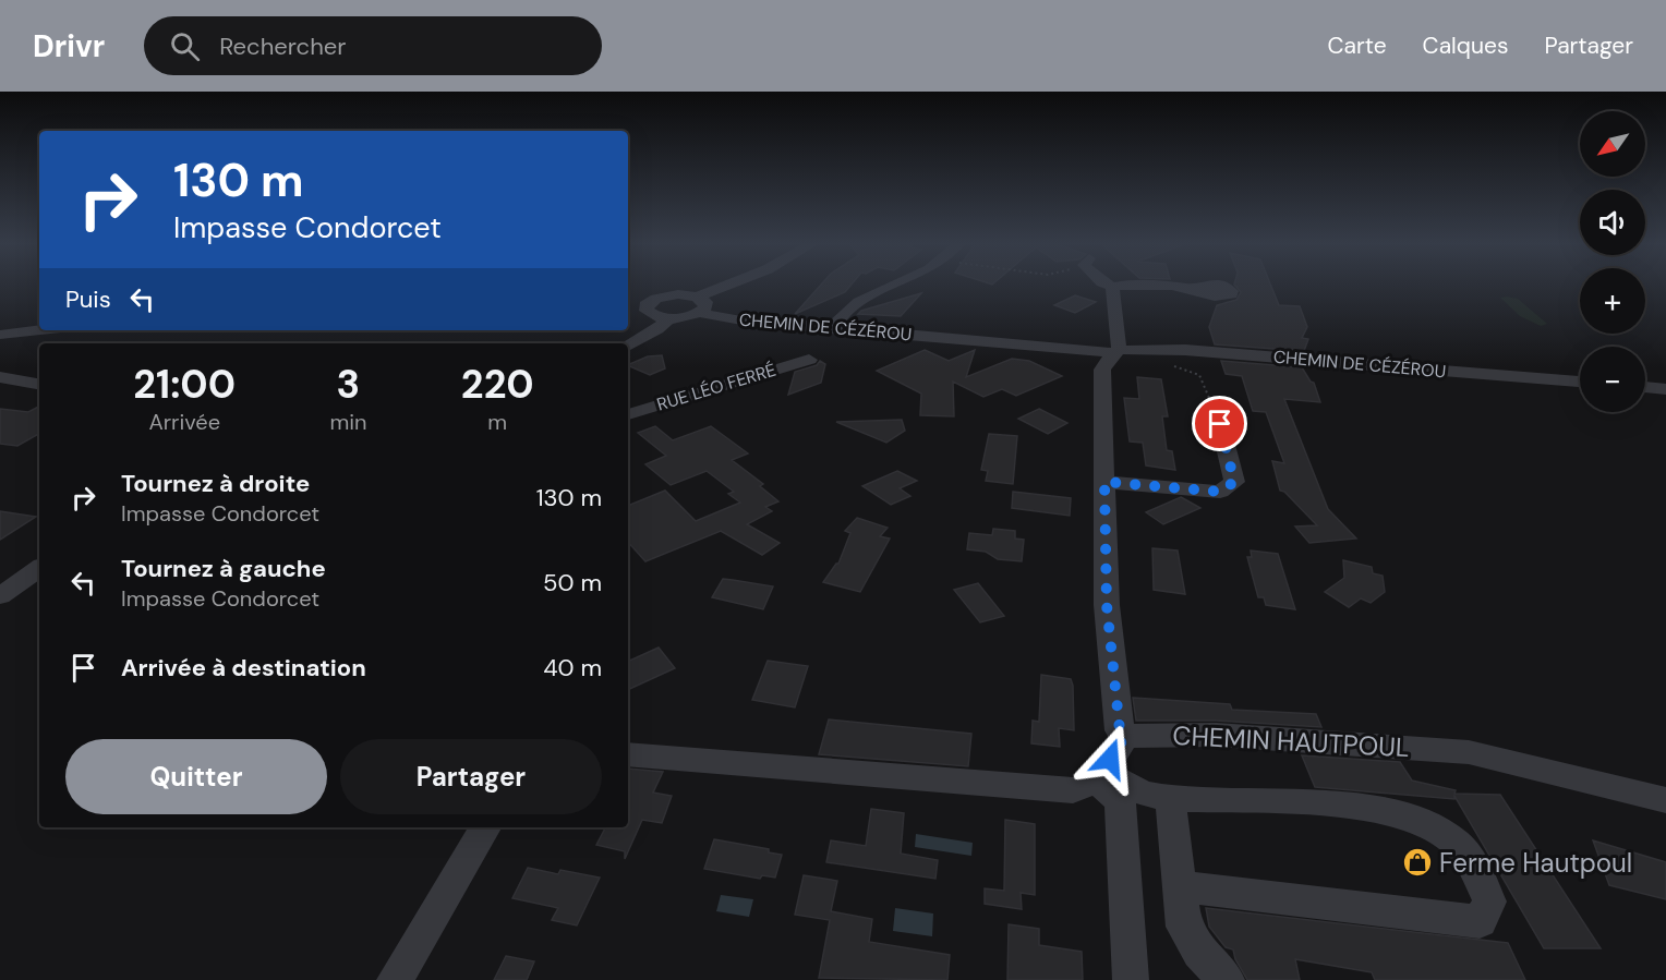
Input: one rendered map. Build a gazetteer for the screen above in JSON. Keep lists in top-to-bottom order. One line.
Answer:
{"streets":{"street":["CHEMIN DE CÉZÉROU","RUE LÉO FERRÉ","CHEMIN HAUTPOUL"]},"places":{"shop":["Ferme Hautpoul"]},"north":"bottom left","page":{"header":"Drivr","search":"Rechercher","nav":["Carte","Calques","Partager"],"map_buttons":["+","−"],"turn":["130 m","Impasse Condorcet"],"then":"Puis","eta":["21:00","Arrivée","3","min","220","m"],"list":[{"name":"Tournez à droite","note":"Impasse Condorcet","value":"130 m"},{"name":"Tournez à gauche","note":"Impasse Condorcet","value":"50 m"},{"name":"Arrivée à destination","value":"40 m"}],"buttons":["Quitter","Partager"]}}
